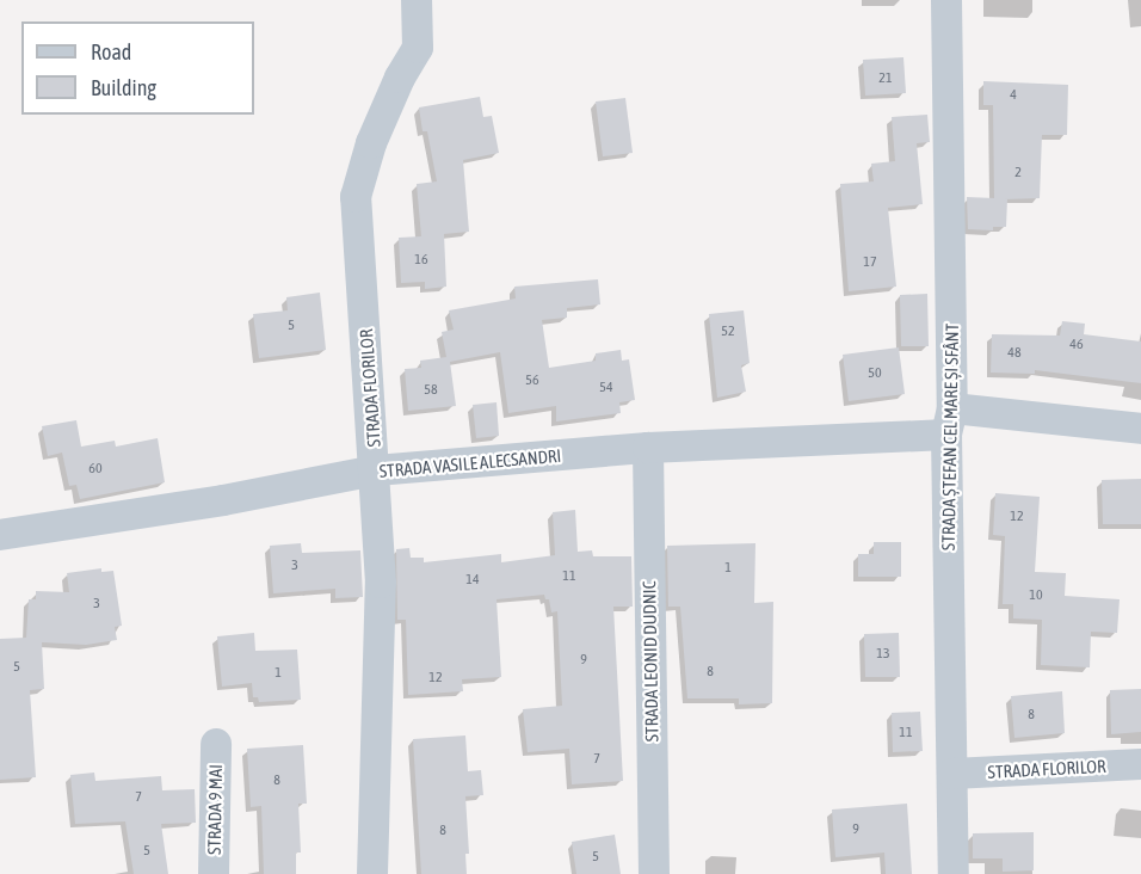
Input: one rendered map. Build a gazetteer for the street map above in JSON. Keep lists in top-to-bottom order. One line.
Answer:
{"streets":{"street":["STRADA FLORILOR","STRADA ȘTEFAN CEL MARE ȘI SFÂNT","STRADA VASILE ALECSANDRI","STRADA LEONID DUDNIC","STRADA 9 MAI"]},"crossings":[["STRADA FLORILOR","STRADA ȘTEFAN CEL MARE ȘI SFÂNT"],["STRADA FLORILOR","STRADA VASILE ALECSANDRI"],["STRADA ȘTEFAN CEL MARE ȘI SFÂNT","STRADA VASILE ALECSANDRI"],["STRADA VASILE ALECSANDRI","STRADA LEONID DUDNIC"]],"house_numbers":["21","4","2","16","17","5","52","46","48","50","56","54","58","60","12","3","1","11","14","10","3","13","9","5","8","1","12","8","11","7","8","7","9","8","5","5"],"legend":["Road","Building"]}
